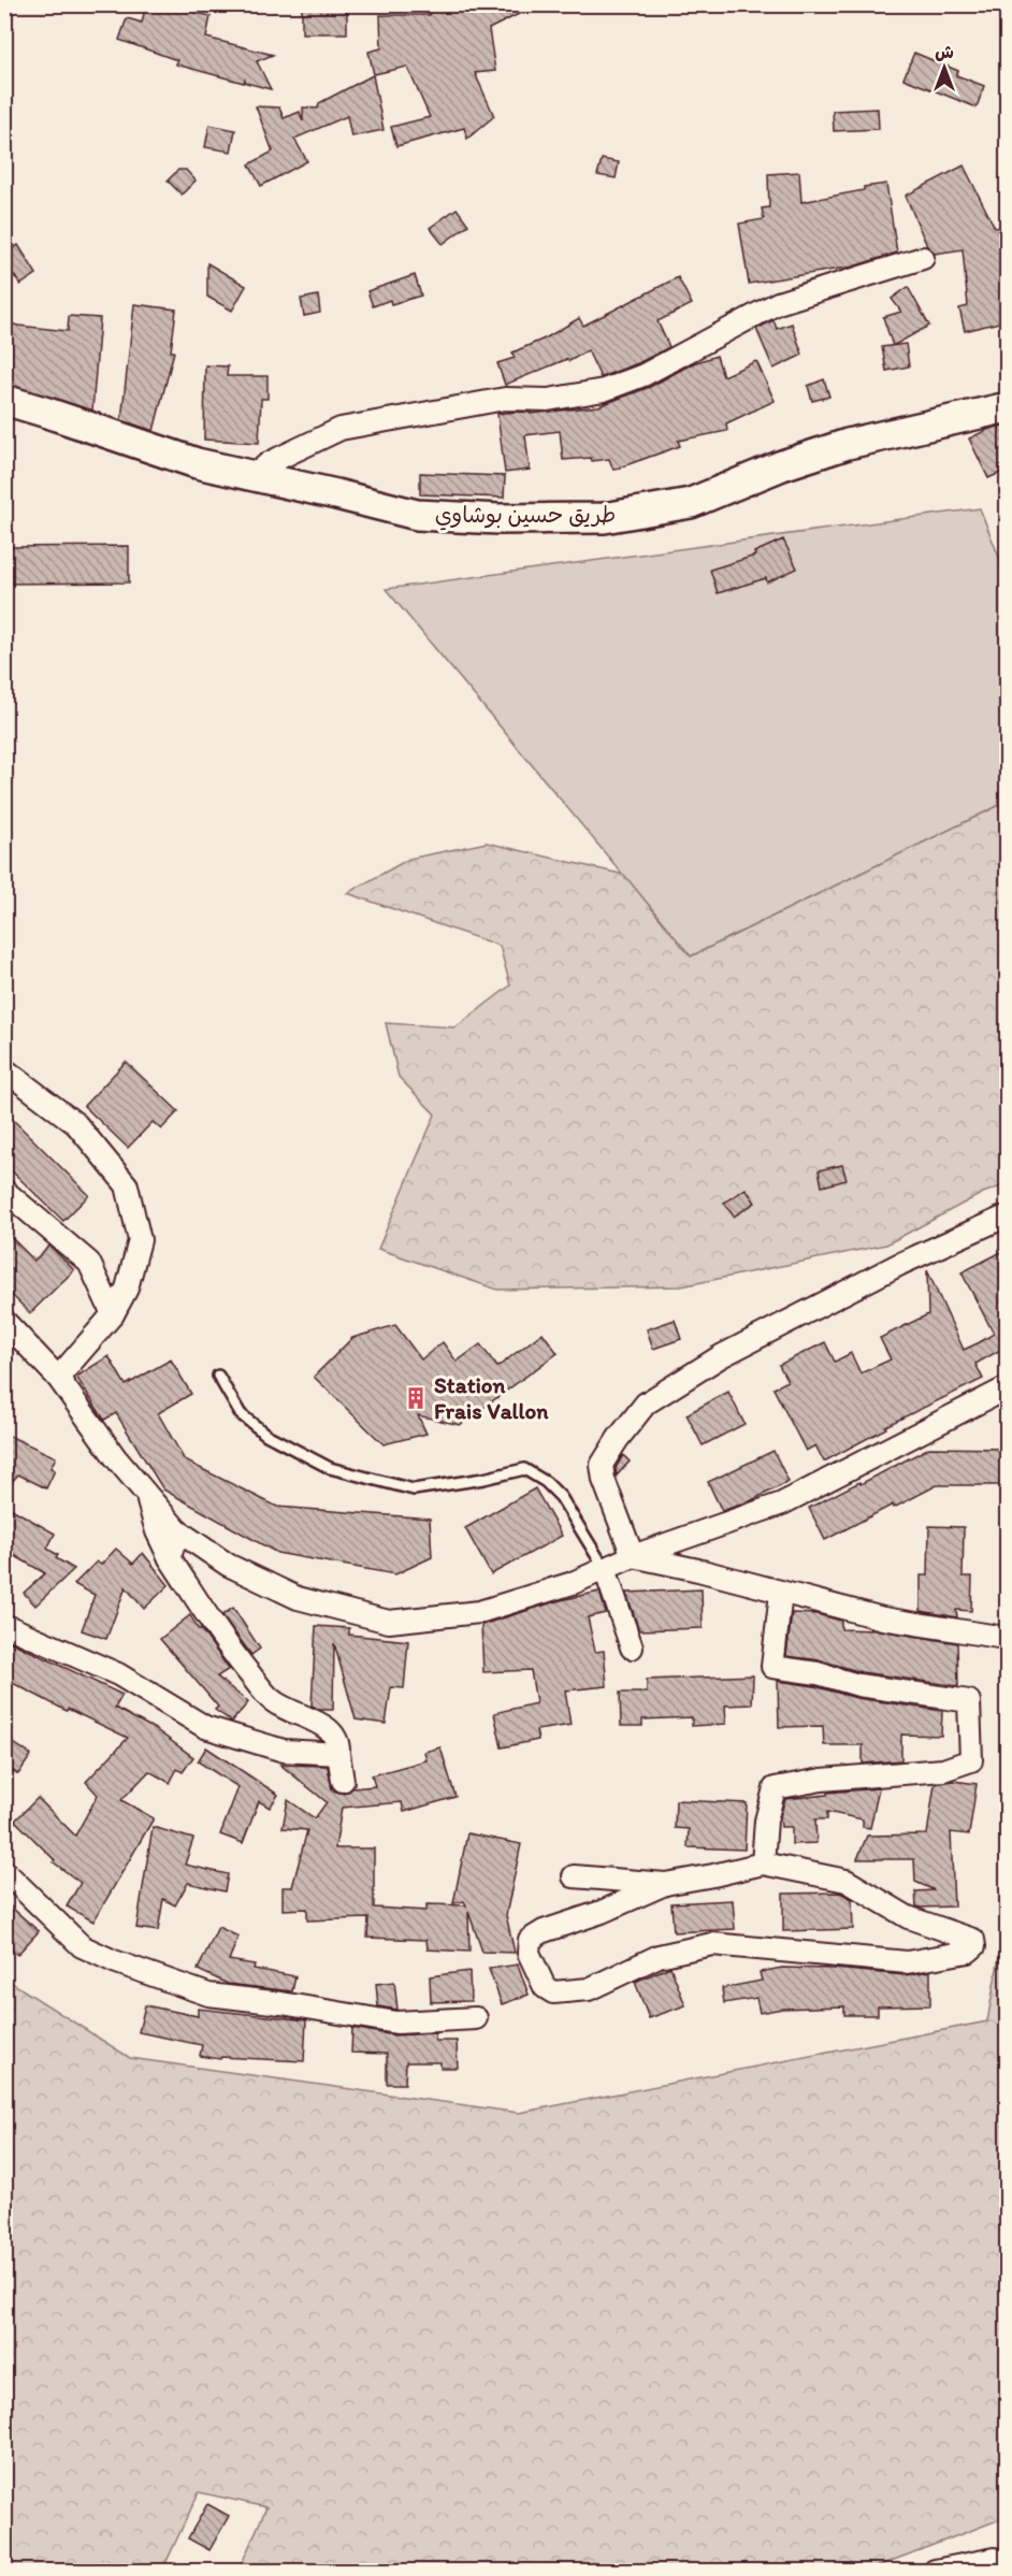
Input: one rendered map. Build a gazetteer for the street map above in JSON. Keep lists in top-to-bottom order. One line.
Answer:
{"streets":{"street":["طريق حسين بوشاوي"]},"places":{"building":["Station Frais Vallon"]},"north":"top"}
